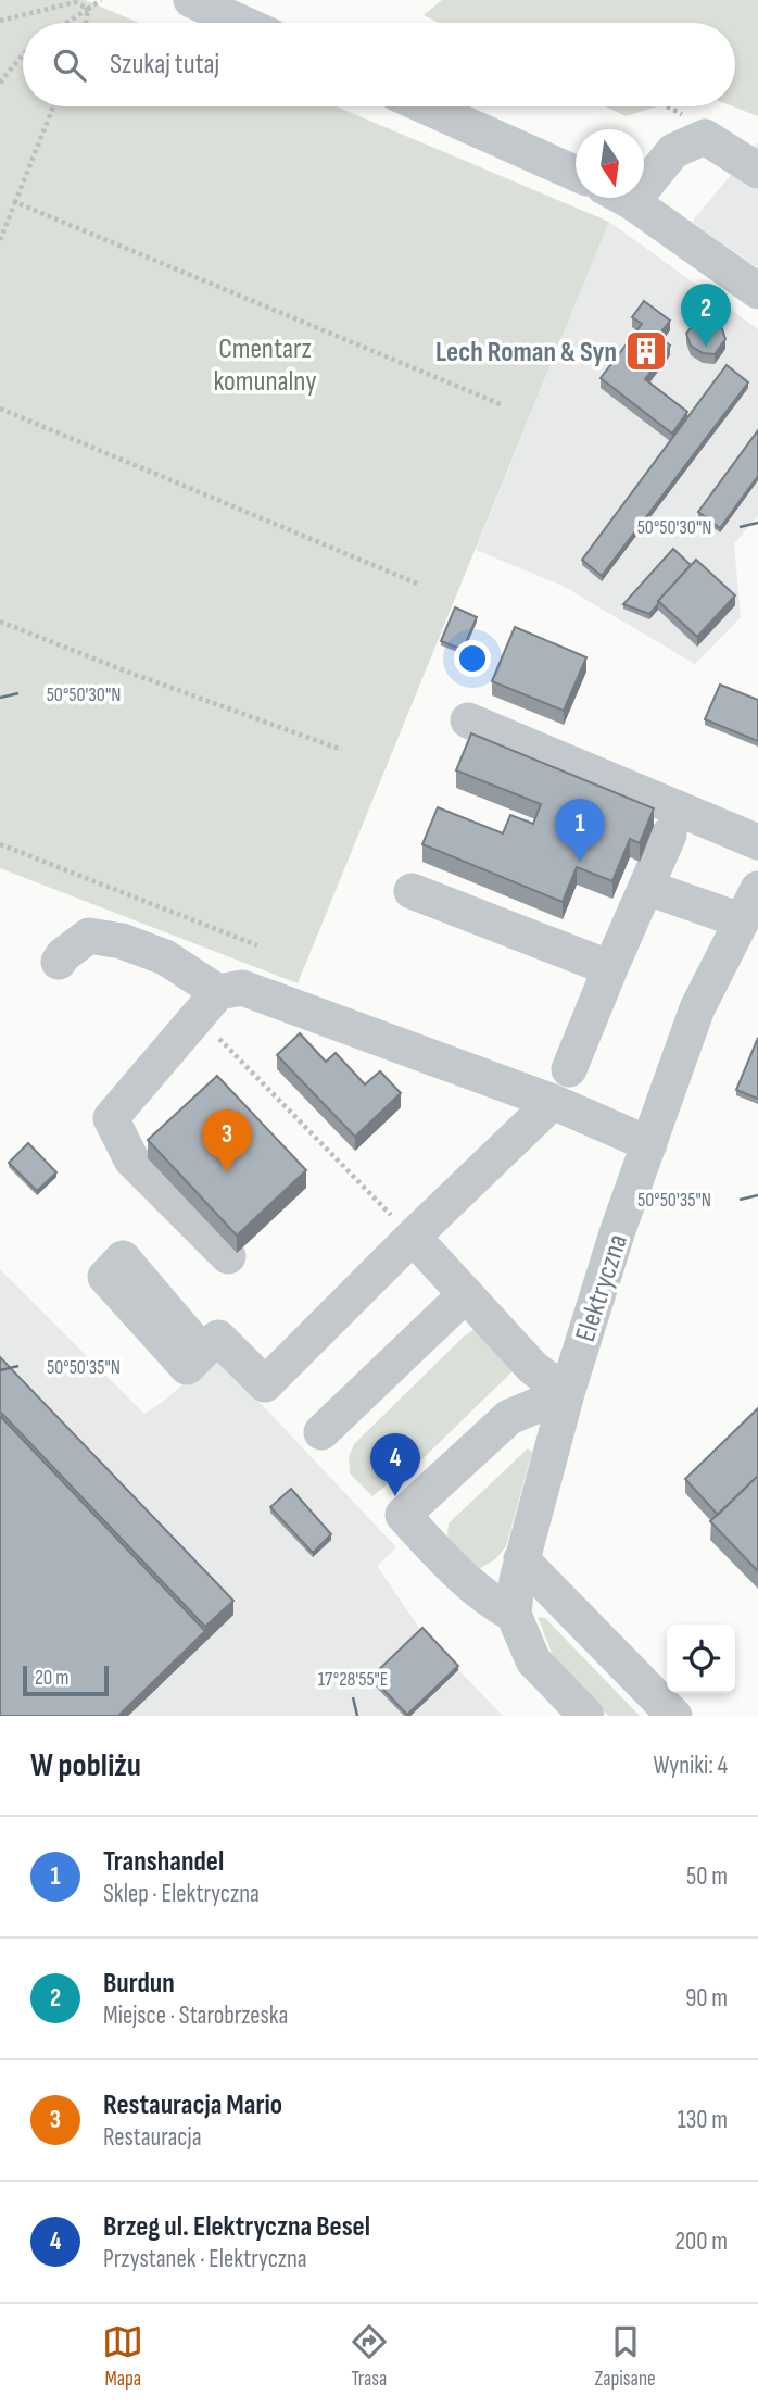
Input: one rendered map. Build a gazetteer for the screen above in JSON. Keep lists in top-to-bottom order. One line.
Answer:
{"streets":{"street":["Elektryczna"]},"parks":["Cmentarz komunalny"],"places":{"building":["Lech Roman & Syn"]},"scale_bar":"20 m","north":"bottom","page":{"search":"Szukaj tutaj","pins":["2","1","3","4"],"scale":"20 m","heading":["W pobliżu","Wyniki: 4"],"list":[{"mark":"1","name":"Transhandel","note":"Sklep · Elektryczna","value":"50 m"},{"mark":"2","name":"Burdun","note":"Miejsce · Starobrzeska","value":"90 m"},{"mark":"3","name":"Restauracja Mario","note":"Restauracja","value":"130 m"},{"mark":"4","name":"Brzeg ul. Elektryczna Besel","note":"Przystanek · Elektryczna","value":"200 m"}],"nav":["Mapa","Trasa","Zapisane"]},"coordinates":["50°50'30\"N","50°50'35\"N","17°28'55\"E"]}
